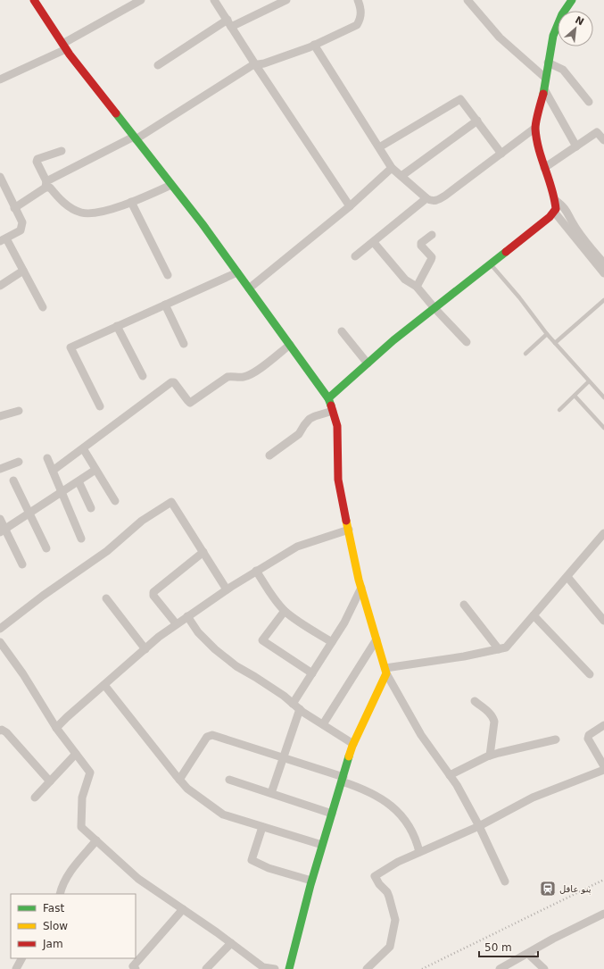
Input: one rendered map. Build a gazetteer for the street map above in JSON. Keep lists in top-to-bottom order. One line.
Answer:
{"places":{"station":["پنو عاقل"]},"legend":["Fast","Slow","Jam"],"scale_bar":"50 m","north":"top right"}
